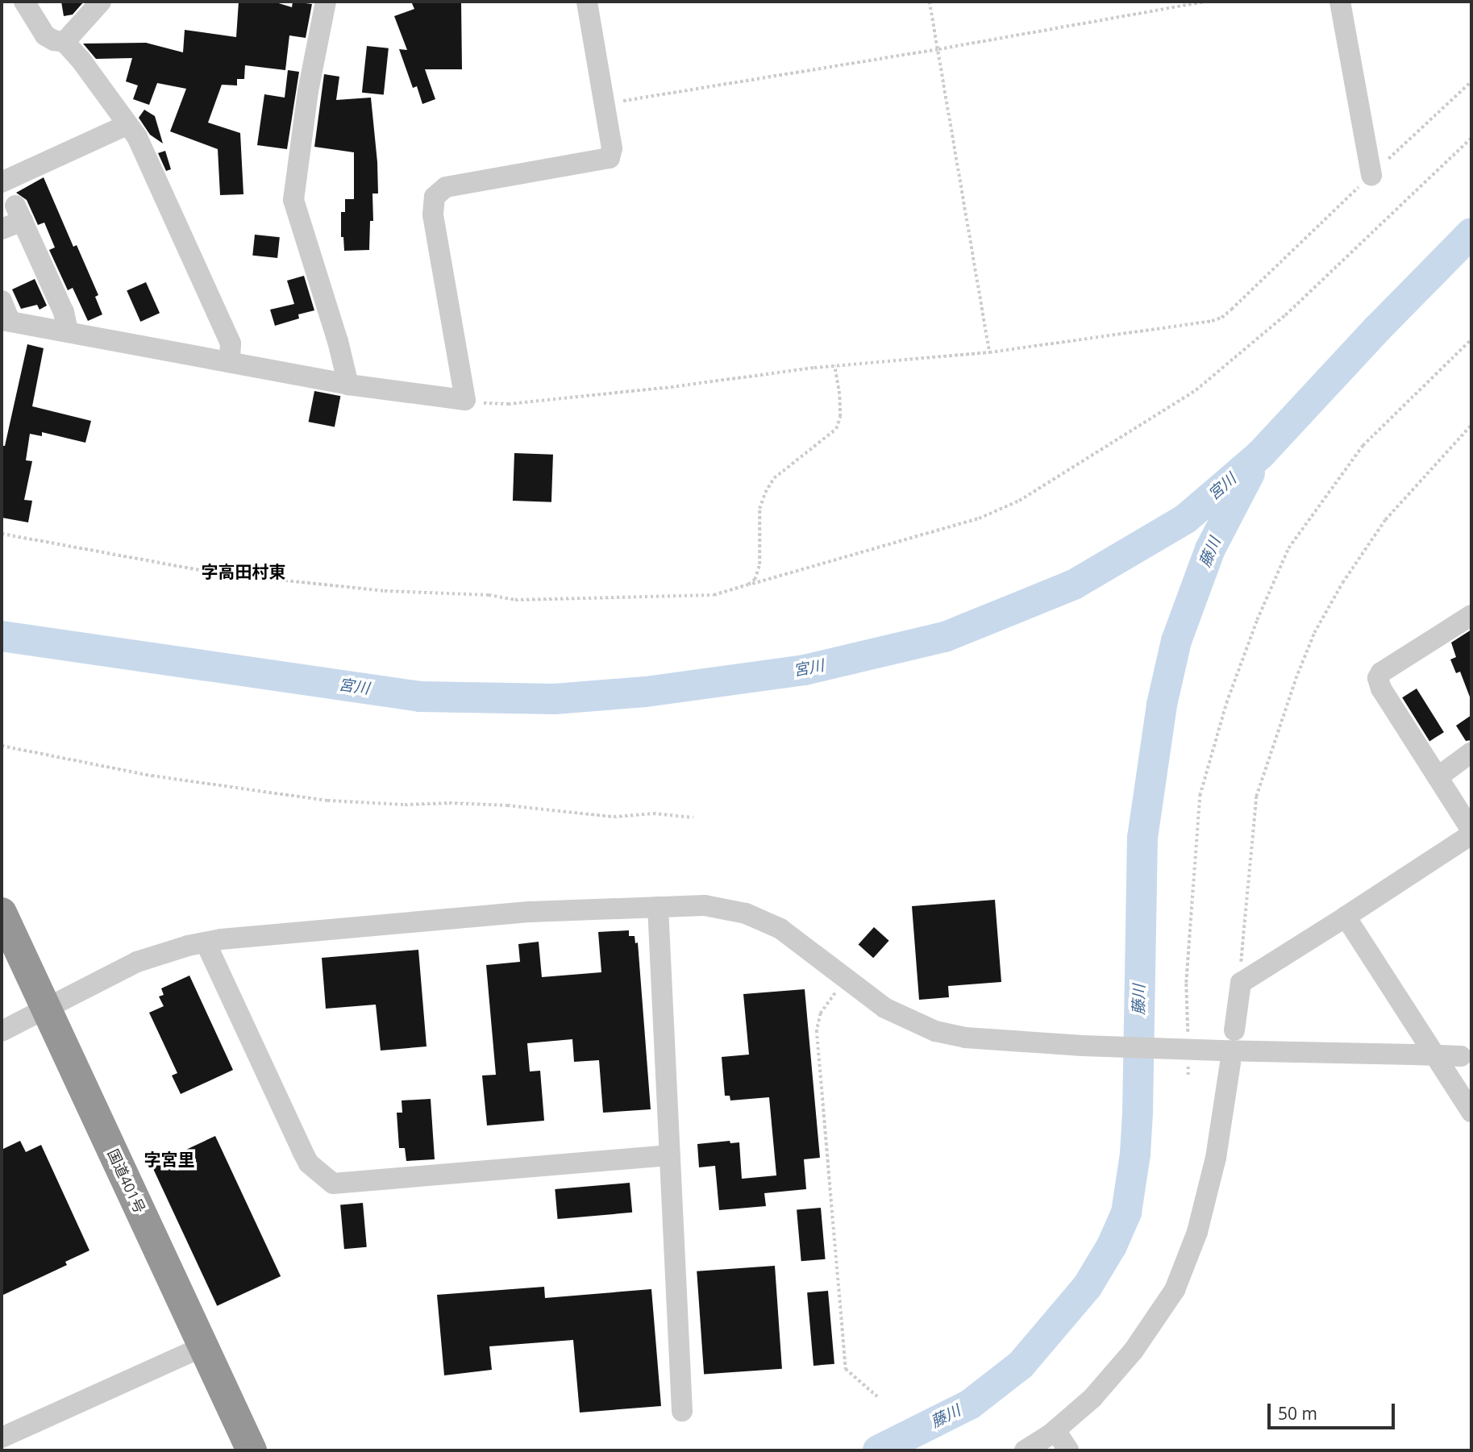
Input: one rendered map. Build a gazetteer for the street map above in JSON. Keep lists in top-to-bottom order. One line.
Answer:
{"streets":{"highway":["国道401号"]},"districts":["字高田村東","字宮里"],"water":["宮川","藤川"],"scale_bar":"50 m"}
